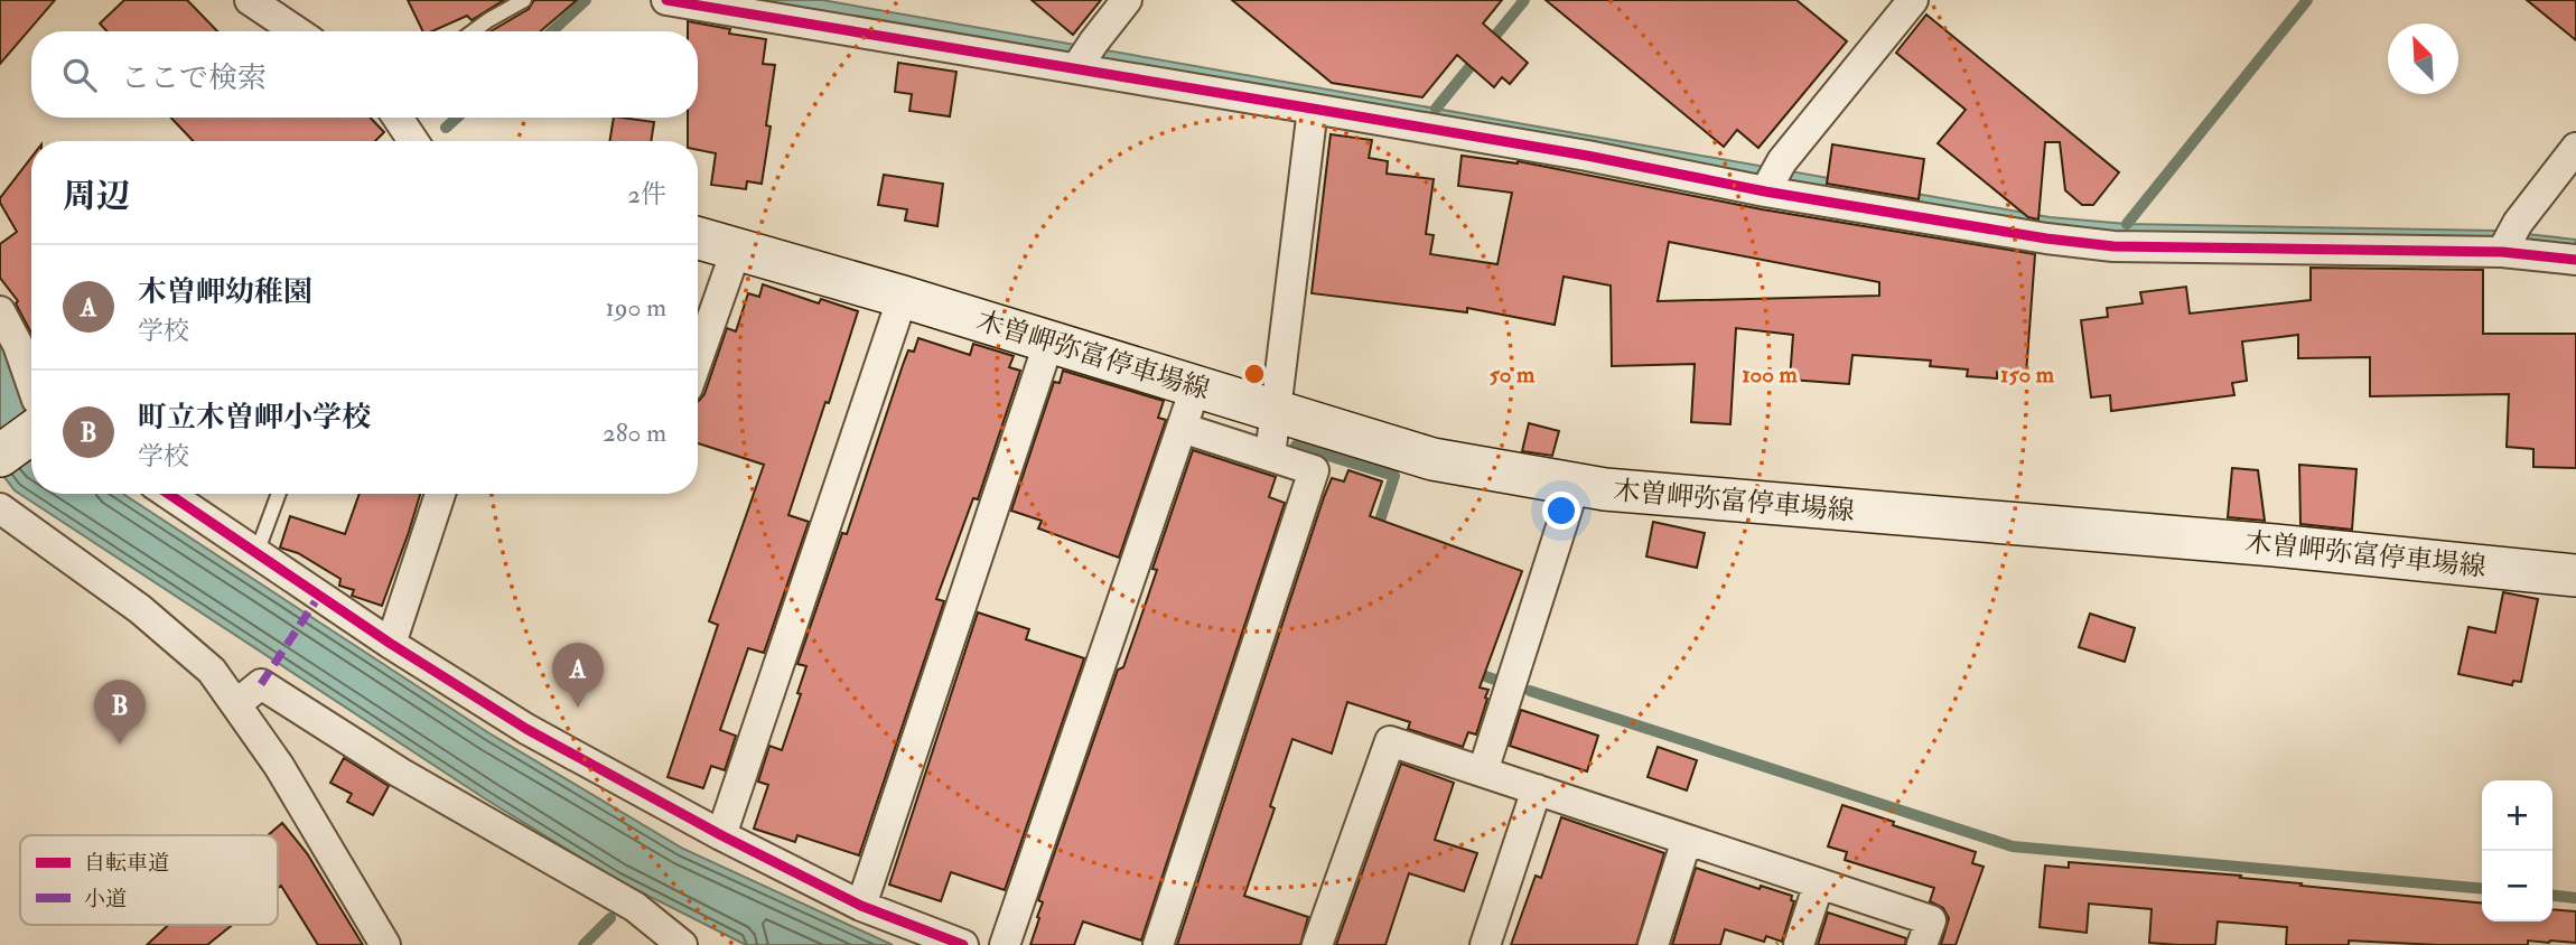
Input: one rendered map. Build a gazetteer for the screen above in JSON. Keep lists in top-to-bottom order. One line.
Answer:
{"streets":{"main road":["木曽岬弥富停車場線"]},"legend":["自転車道","小道"],"north":"top left","page":{"search":"ここで検索","heading":["周辺","2件"],"list":[{"mark":"A","name":"木曽岬幼稚園","note":"学校","value":"190 m"},{"mark":"B","name":"町立木曽岬小学校","note":"学校","value":"280 m"}],"pins":["A","B"],"map_buttons":["+","−"]},"rings":["50 m","100 m","150 m"]}
